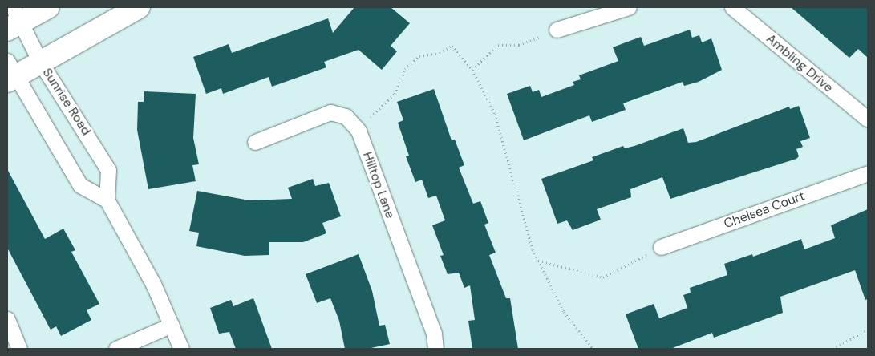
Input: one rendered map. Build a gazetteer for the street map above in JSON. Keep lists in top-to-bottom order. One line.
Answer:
{"streets":{"street":["Ambling Drive","Sunrise Road","Hilltop Lane","Chelsea Court"]}}
